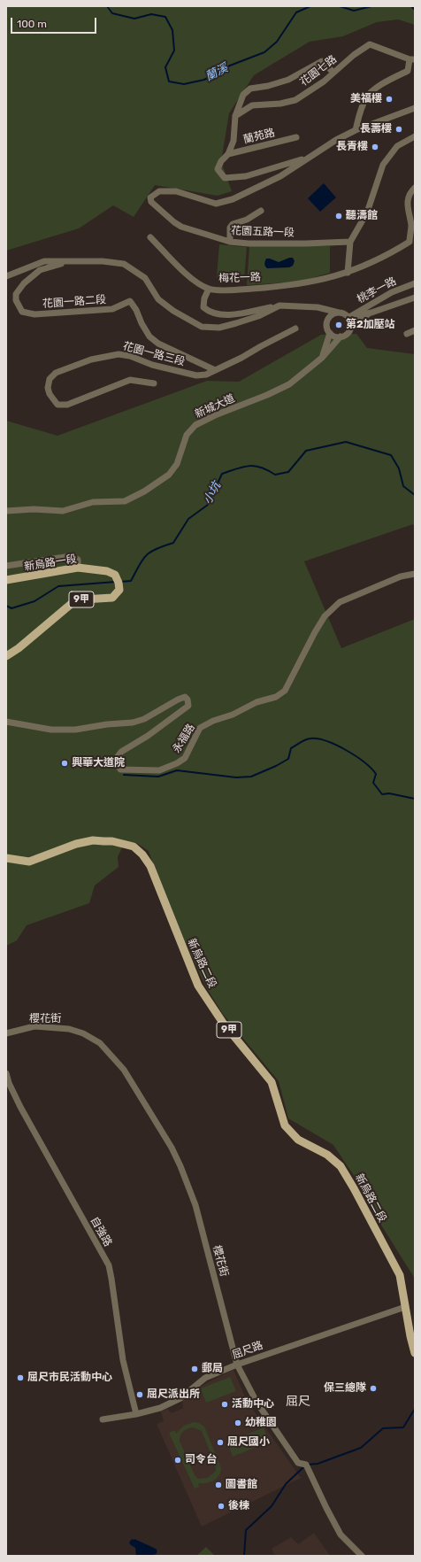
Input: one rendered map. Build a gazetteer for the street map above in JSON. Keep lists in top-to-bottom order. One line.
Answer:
{"streets":{"main road":["新烏路一段","9甲","新烏路二段"],"street":["花園七路","蘭苑路","花園五路一段","梅花一路","桃李一路","花園一路二段","花園一路三段","新城大道","永福路","櫻花街","自強路","屈尺路"]},"crossings":[["桃李一路","新城大道"],["花園一路二段","花園一路三段"],["新烏路二段","屈尺路"],["櫻花街","屈尺路"],["自強路","屈尺路"]],"districts":["屈尺"],"water":["蘭溪","小坑"],"places":["美福樓","長壽樓","長青樓","聽濤館","第2加壓站","興華大道院","郵局","屈尺市民活動中心","保三總隊","屈尺派出所","活動中心","幼稚園","屈尺國小","司令台","圖書館","後棟"],"scale_bar":"100 m"}
